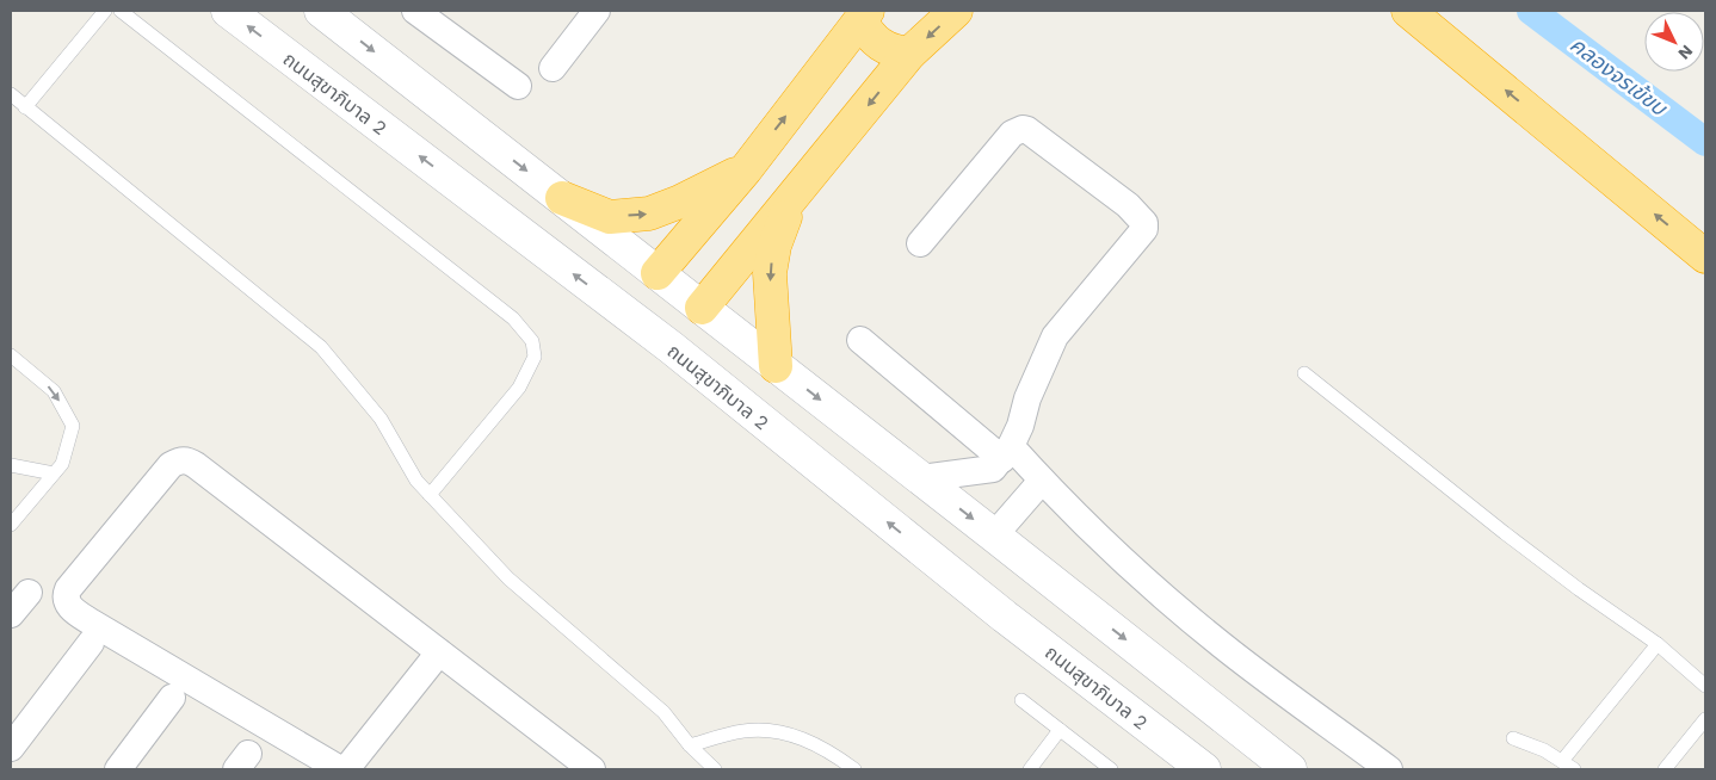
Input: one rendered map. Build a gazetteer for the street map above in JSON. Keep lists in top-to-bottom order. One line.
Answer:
{"streets":{"street":["ถนนสุขาภิบาล 2"]},"water":["คลองจรเข้ขบ"],"north":"bottom right"}
